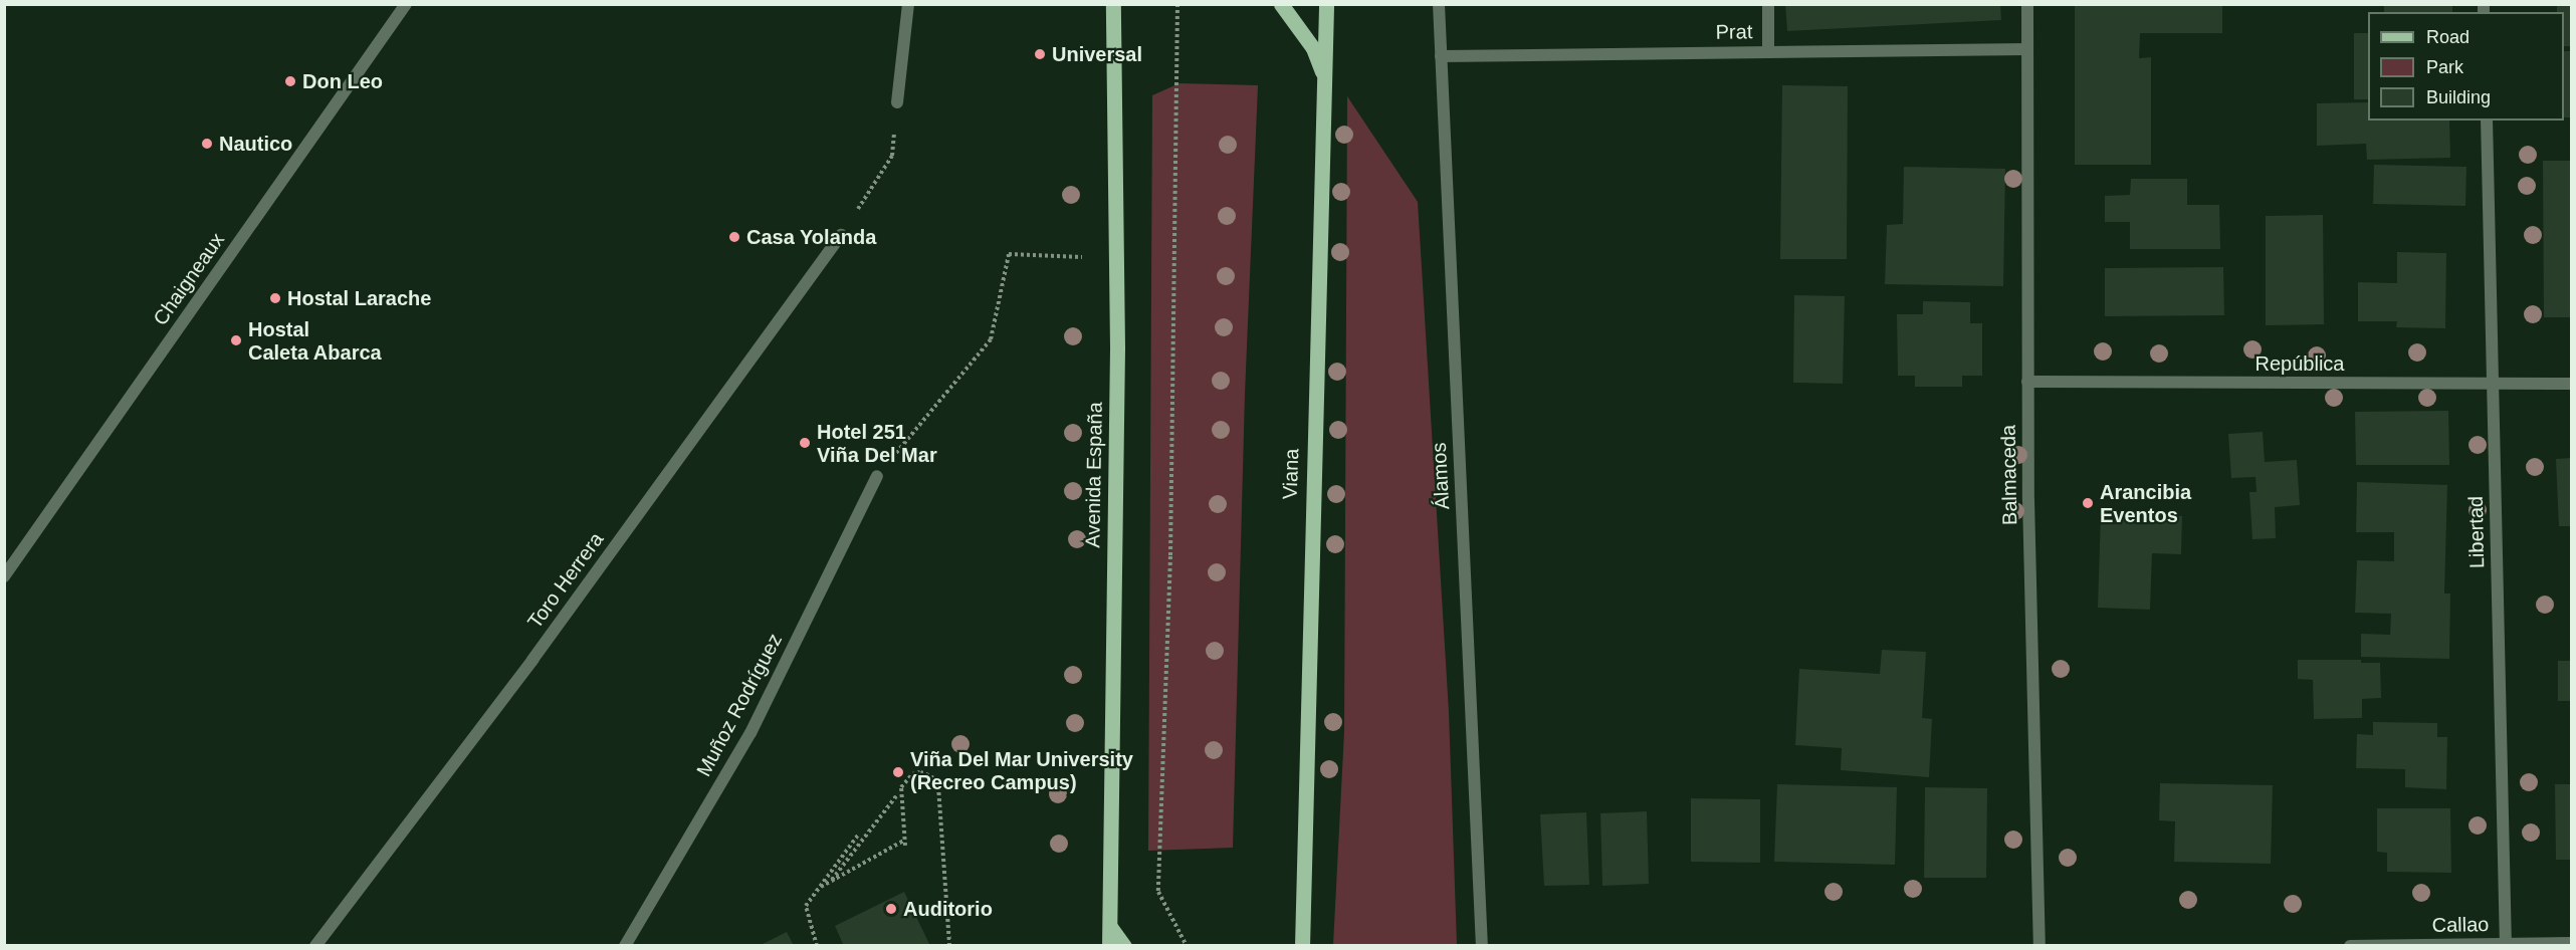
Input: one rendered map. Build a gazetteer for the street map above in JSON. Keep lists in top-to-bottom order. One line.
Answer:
{"streets":{"main road":["Viana","Avenida España"],"street":["Prat","Chaigneaux","República","Balmaceda","Álamos","Libertad","Toro Herrera","Muñoz Rodríguez","Callao"]},"crossings":[["Prat","Balmaceda"],["Prat","Álamos"],["República","Balmaceda"],["República","Libertad"],["Libertad","Callao"]],"places":["Universal","Don Leo","Nautico","Casa Yolanda","Hostal Larache","Hostal Caleta Abarca","Hotel 251 Viña Del Mar","Arancibia Eventos","Viña Del Mar University (Recreo Campus)","Auditorio"],"legend":["Road","Park","Building"]}
